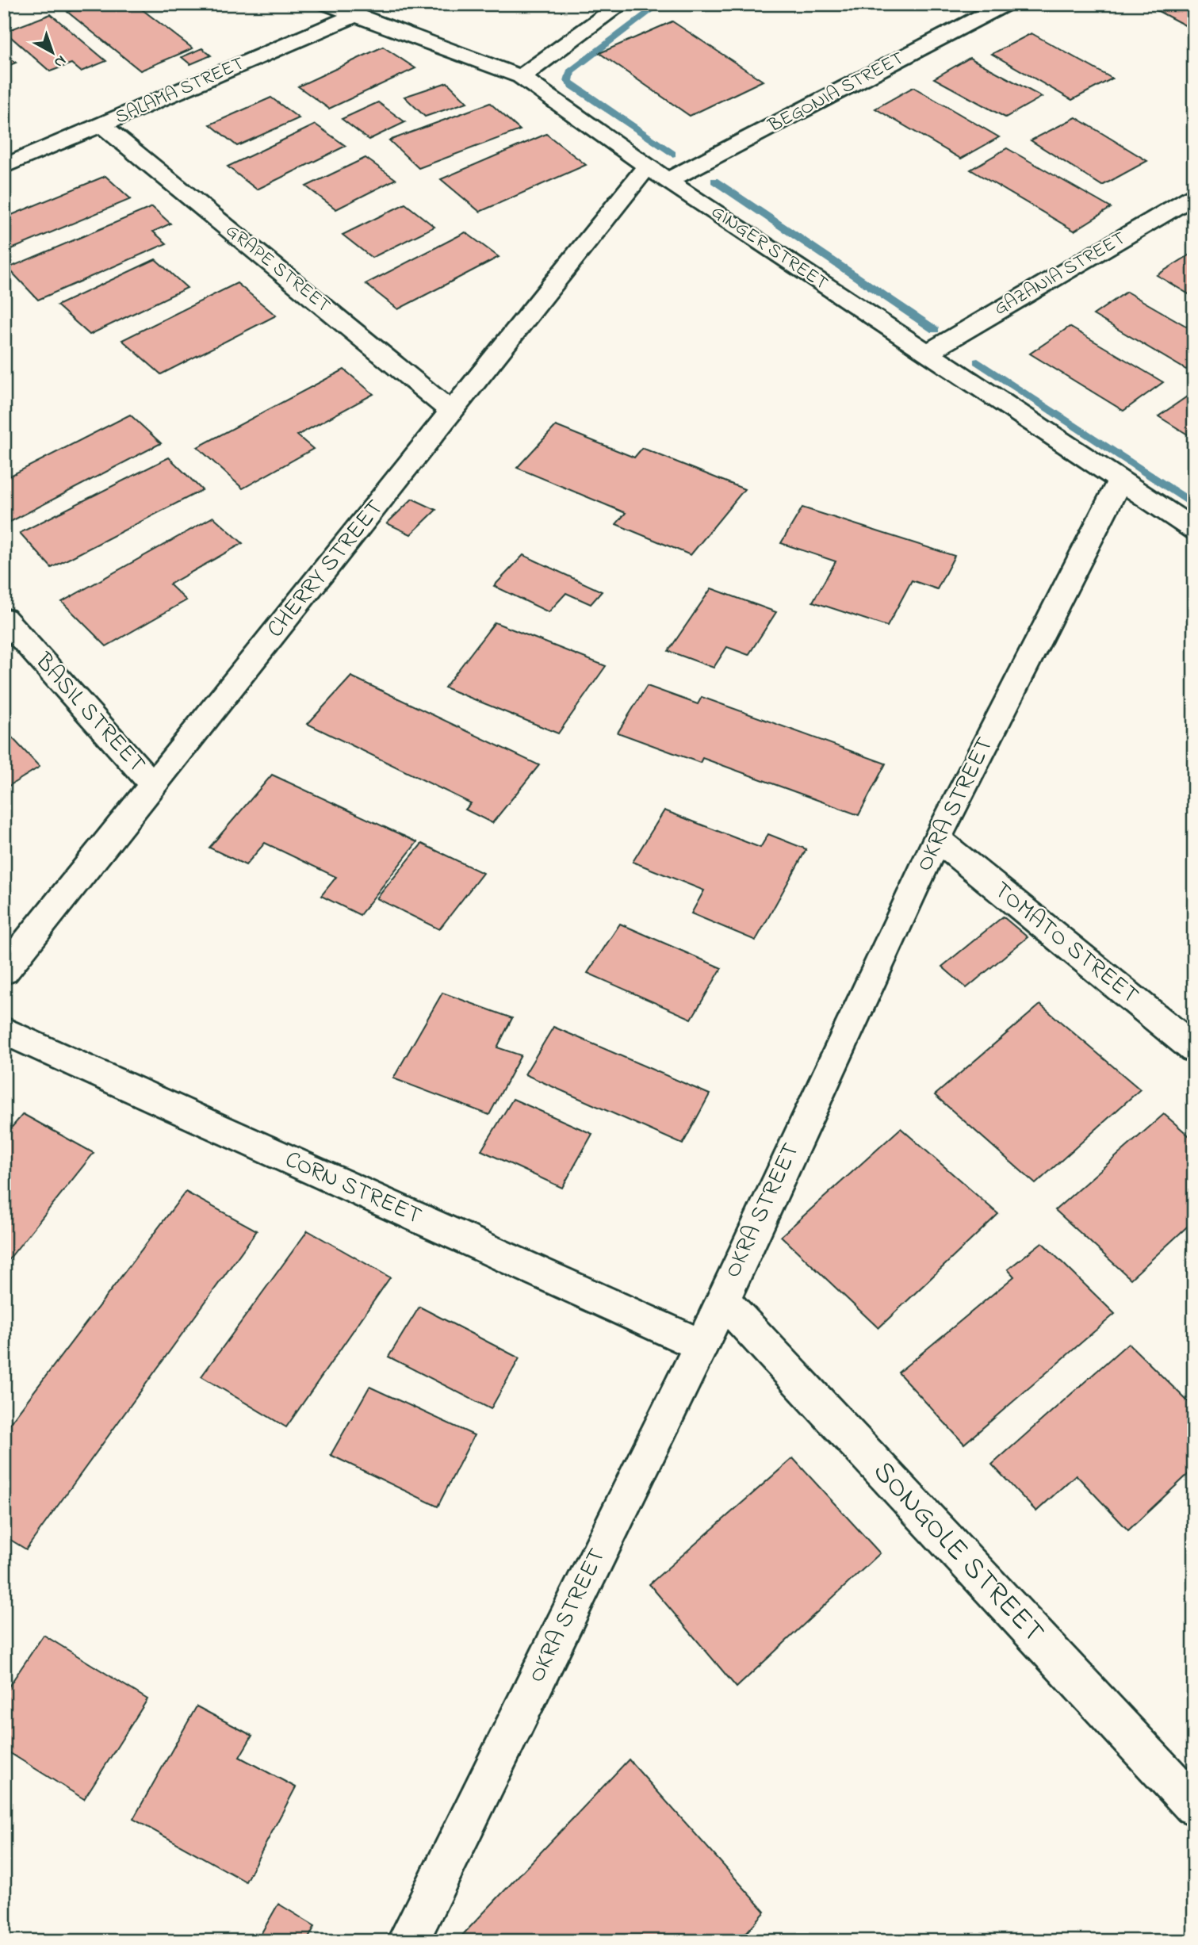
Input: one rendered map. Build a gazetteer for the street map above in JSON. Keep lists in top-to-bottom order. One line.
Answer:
{"streets":{"street":["SALAMA STREET","BEGONIA STREET","GINGER STREET","GRAPE STREET","GAZANIA STREET","CHERRY STREET","BASIL STREET","OKRA STREET","TOMATO STREET","CORN STREET","SONGOLE STREET"]},"crossings":[["SALAMA STREET","GINGER STREET"],["SALAMA STREET","GRAPE STREET"],["BEGONIA STREET","GINGER STREET"],["GINGER STREET","GAZANIA STREET"],["GINGER STREET","CHERRY STREET"],["GINGER STREET","OKRA STREET"],["GRAPE STREET","CHERRY STREET"],["CHERRY STREET","BASIL STREET"],["OKRA STREET","TOMATO STREET"],["OKRA STREET","CORN STREET"],["OKRA STREET","SONGOLE STREET"]],"north":"bottom right"}
